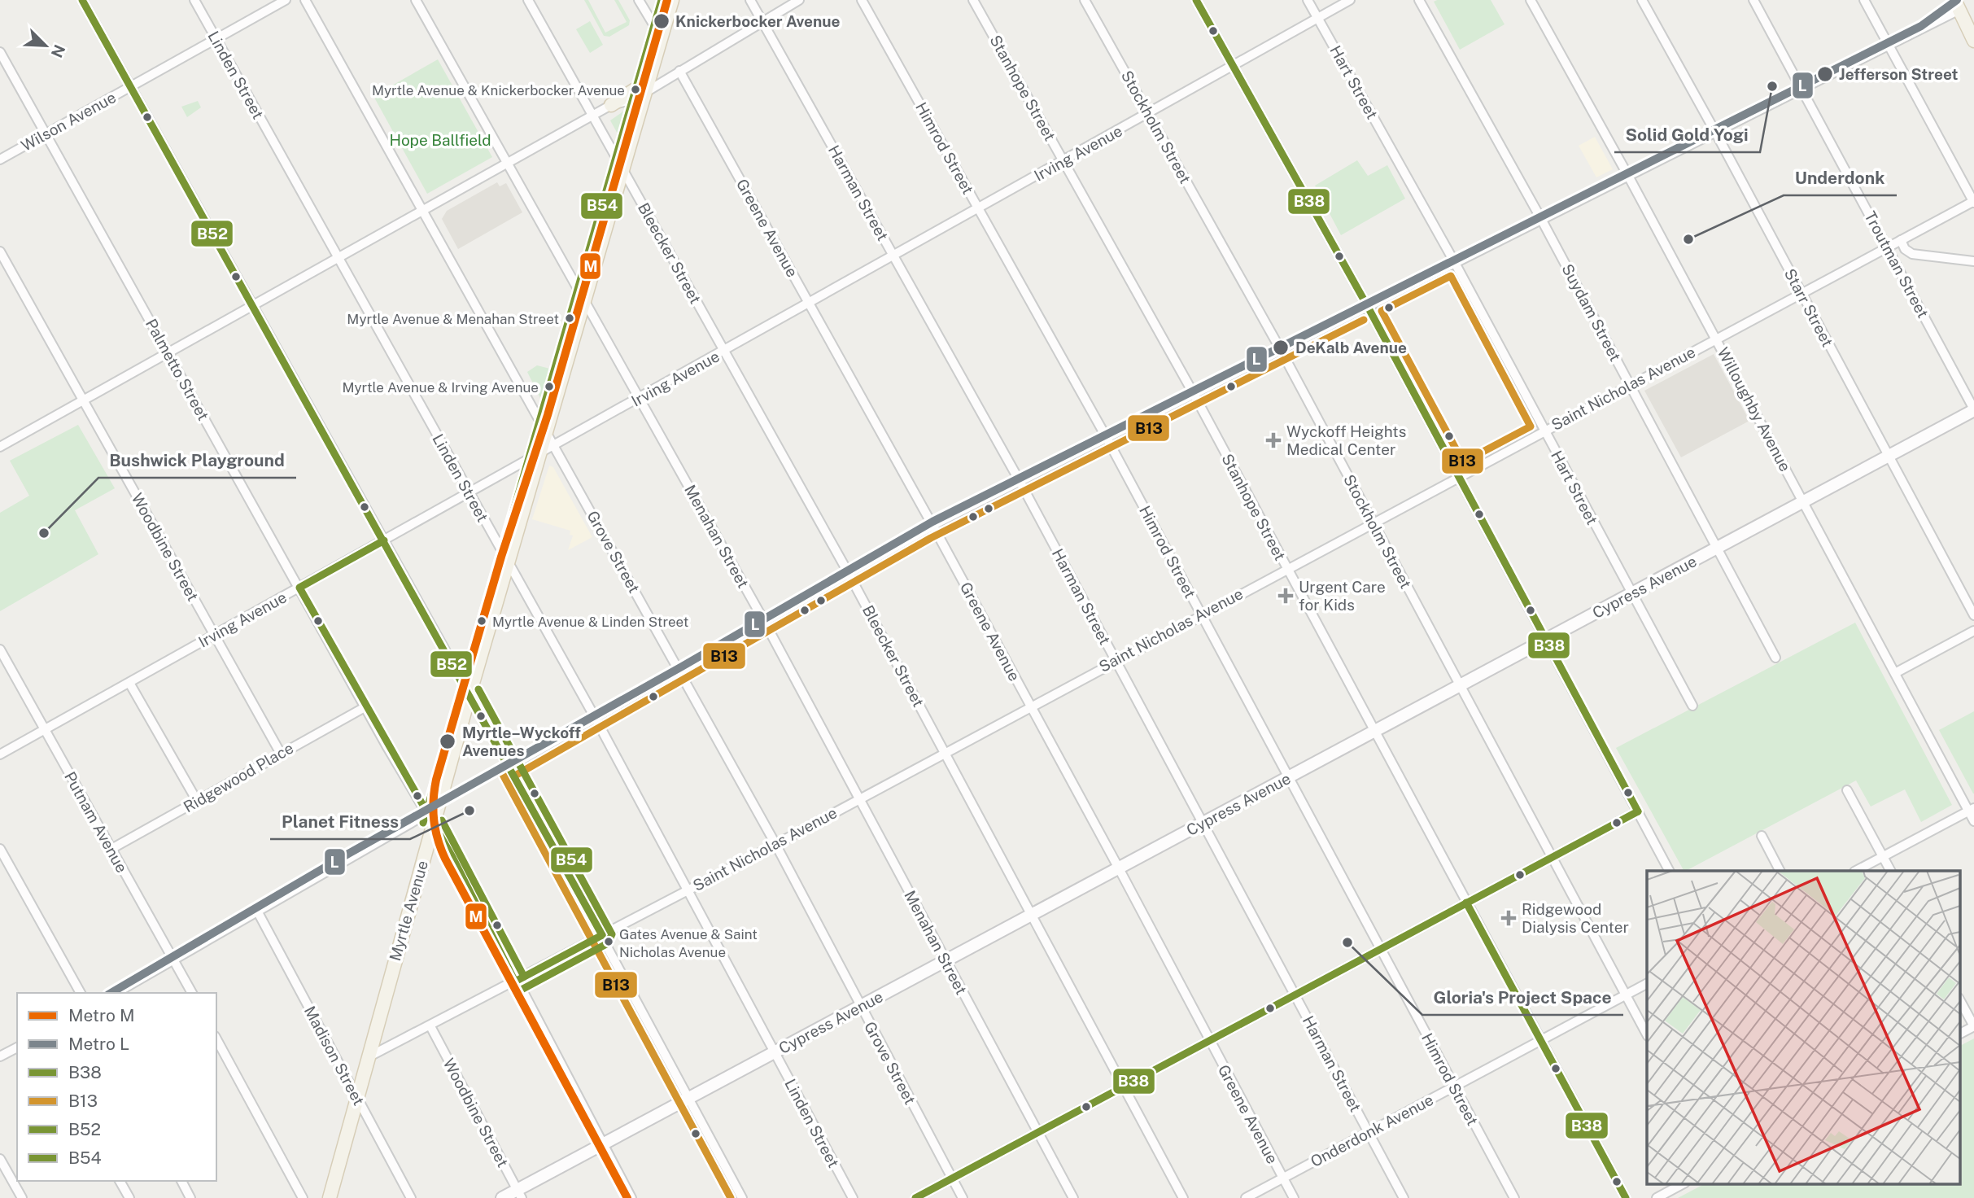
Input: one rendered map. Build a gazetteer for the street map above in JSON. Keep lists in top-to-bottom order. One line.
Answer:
{"streets":{"main road":["Cypress Avenue","Myrtle Avenue"],"street":["Linden Street","Hart Street","Stanhope Street","Wilson Avenue","Stockholm Street","Himrod Street","Irving Avenue","Harman Street","Greene Avenue","Bleecker Street","Troutman Street","Starr Street","Suydam Street","Palmetto Street","Saint Nicholas Avenue","Willoughby Avenue","Menahan Street","Woodbine Street","Grove Street","Ridgewood Place","Putnam Avenue","Madison Street","Onderdonk Avenue"]},"crossings":[["Linden Street","Wilson Avenue"],["Linden Street","Irving Avenue"],["Linden Street","Saint Nicholas Avenue"],["Linden Street","Cypress Avenue"],["Linden Street","Myrtle Avenue"],["Hart Street","Irving Avenue"],["Hart Street","Saint Nicholas Avenue"],["Hart Street","Cypress Avenue"],["Stanhope Street","Irving Avenue"],["Stanhope Street","Saint Nicholas Avenue"],["Stanhope Street","Cypress Avenue"],["Stanhope Street","Onderdonk Avenue"],["Wilson Avenue","Palmetto Street"],["Stockholm Street","Irving Avenue"],["Stockholm Street","Saint Nicholas Avenue"],["Stockholm Street","Cypress Avenue"],["Stockholm Street","Onderdonk Avenue"],["Himrod Street","Irving Avenue"],["Himrod Street","Saint Nicholas Avenue"],["Himrod Street","Cypress Avenue"],["Himrod Street","Onderdonk Avenue"],["Irving Avenue","Harman Street"],["Irving Avenue","Greene Avenue"],["Irving Avenue","Bleecker Street"],["Irving Avenue","Palmetto Street"],["Irving Avenue","Menahan Street"],["Irving Avenue","Woodbine Street"],["Irving Avenue","Grove Street"],["Irving Avenue","Putnam Avenue"],["Irving Avenue","Myrtle Avenue"],["Harman Street","Saint Nicholas Avenue"],["Harman Street","Cypress Avenue"],["Harman Street","Onderdonk Avenue"],["Greene Avenue","Saint Nicholas Avenue"],["Greene Avenue","Cypress Avenue"],["Greene Avenue","Onderdonk Avenue"],["Bleecker Street","Saint Nicholas Avenue"],["Bleecker Street","Cypress Avenue"],["Bleecker Street","Myrtle Avenue"],["Troutman Street","Saint Nicholas Avenue"],["Troutman Street","Cypress Avenue"],["Starr Street","Saint Nicholas Avenue"],["Starr Street","Cypress Avenue"],["Suydam Street","Saint Nicholas Avenue"],["Suydam Street","Cypress Avenue"],["Palmetto Street","Saint Nicholas Avenue"],["Palmetto Street","Cypress Avenue"],["Palmetto Street","Ridgewood Place"],["Palmetto Street","Myrtle Avenue"],["Saint Nicholas Avenue","Willoughby Avenue"],["Saint Nicholas Avenue","Menahan Street"],["Saint Nicholas Avenue","Woodbine Street"],["Saint Nicholas Avenue","Grove Street"],["Saint Nicholas Avenue","Myrtle Avenue"],["Willoughby Avenue","Cypress Avenue"],["Menahan Street","Cypress Avenue"],["Menahan Street","Myrtle Avenue"],["Woodbine Street","Cypress Avenue"],["Woodbine Street","Ridgewood Place"],["Grove Street","Cypress Avenue"],["Grove Street","Myrtle Avenue"],["Ridgewood Place","Putnam Avenue"],["Myrtle Avenue","Madison Street"]],"parks":["Hope Ballfield"],"places":{"other":["Knickerbocker Avenue","Jefferson Street","Solid Gold Yogi","Myrtle Avenue & Knickerbocker Avenue","Underdonk","Myrtle Avenue & Menahan Street","DeKalb Avenue","Myrtle Avenue & Irving Avenue","Bushwick Playground","Myrtle Avenue & Linden Street","Myrtle–Wyckoff Avenues","Planet Fitness","Gates Avenue & Saint Nicholas Avenue","Gloria's Project Space"],"health":["Wyckoff Heights Medical Center","Urgent Care for Kids","Ridgewood Dialysis Center"]},"lines":["metro line M","metro line L","transit line B38","transit line B52","transit line B54","transit line B13"],"legend":["Metro M","Metro L","B38","B13","B52","B54"],"north":"bottom right"}
